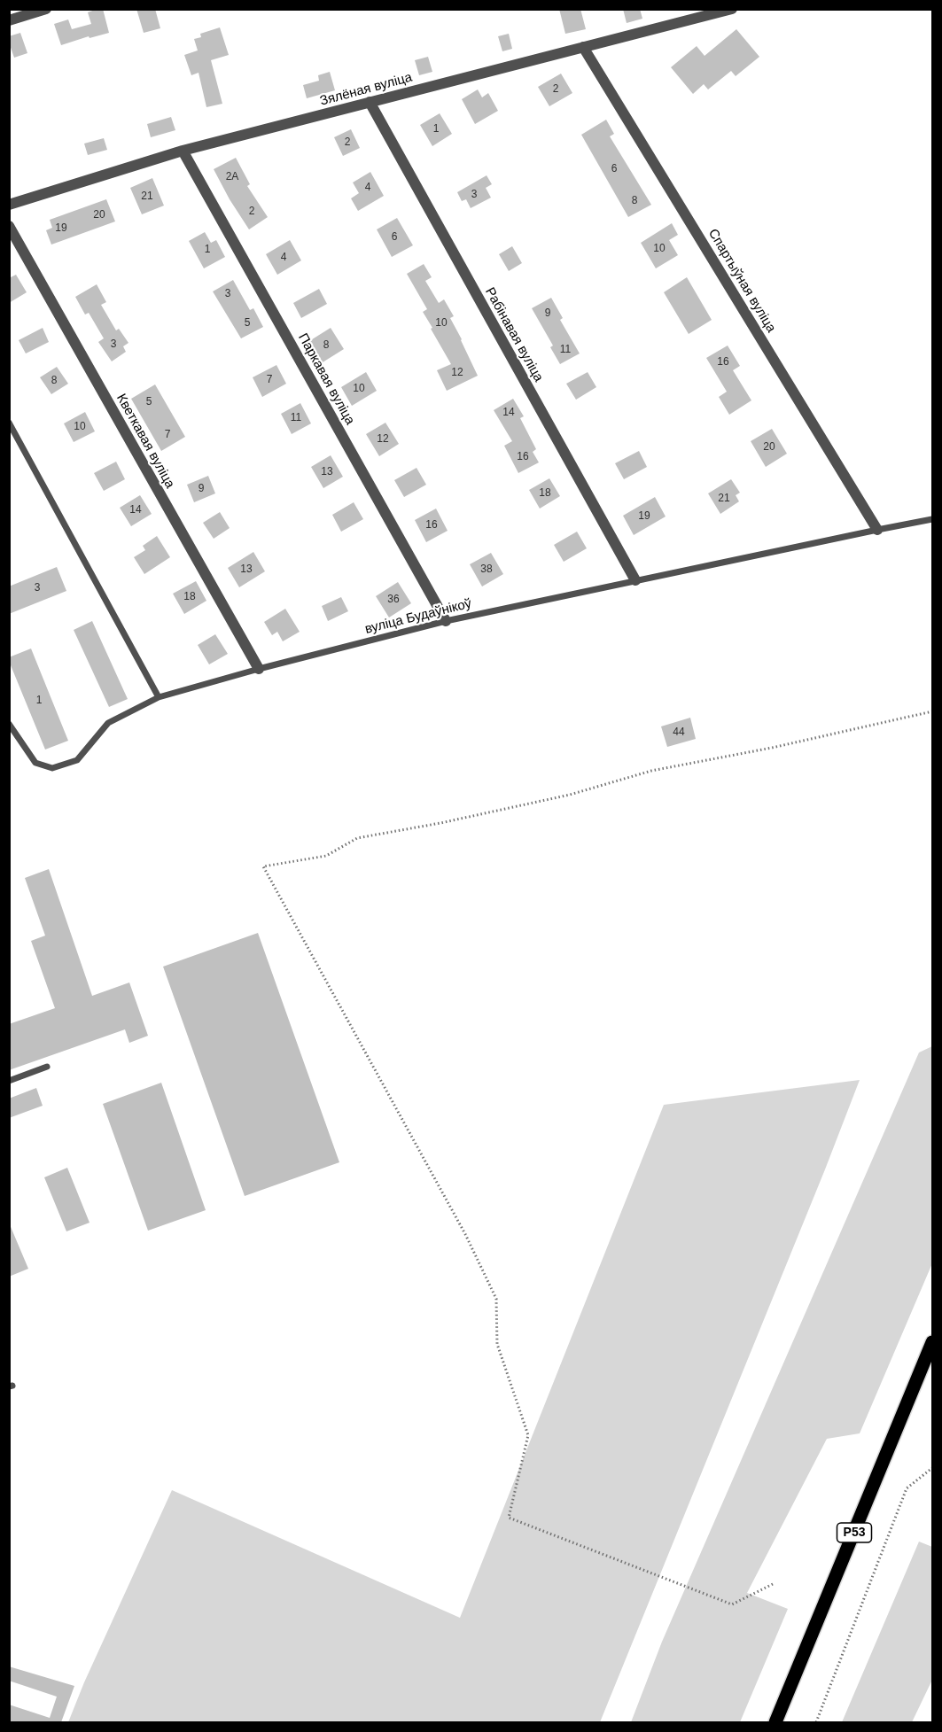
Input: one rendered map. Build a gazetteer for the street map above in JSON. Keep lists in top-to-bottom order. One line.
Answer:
{"streets":{"main road":["Р53"],"street":["Зялёная вуліца","Спартыўная вуліца","Рабінавая вуліца","Паркавая вуліца","Кветкавая вуліца"],"lane":["вуліца Будаўнікоў"]},"crossings":[["Зялёная вуліца","Спартыўная вуліца"],["Зялёная вуліца","Рабінавая вуліца"],["Зялёная вуліца","Паркавая вуліца"],["Спартыўная вуліца","вуліца Будаўнікоў"],["Рабінавая вуліца","вуліца Будаўнікоў"],["Паркавая вуліца","вуліца Будаўнікоў"],["Кветкавая вуліца","вуліца Будаўнікоў"]],"house_numbers":["2","1","2","6","2А","4","3","21","8","2","20","19","6","10","1","4","3","9","5","10","3","8","11","16","12","7","8","10","5","14","11","10","7","12","20","16","13","9","18","21","14","19","16","13","38","3","18","36","1","44"]}
